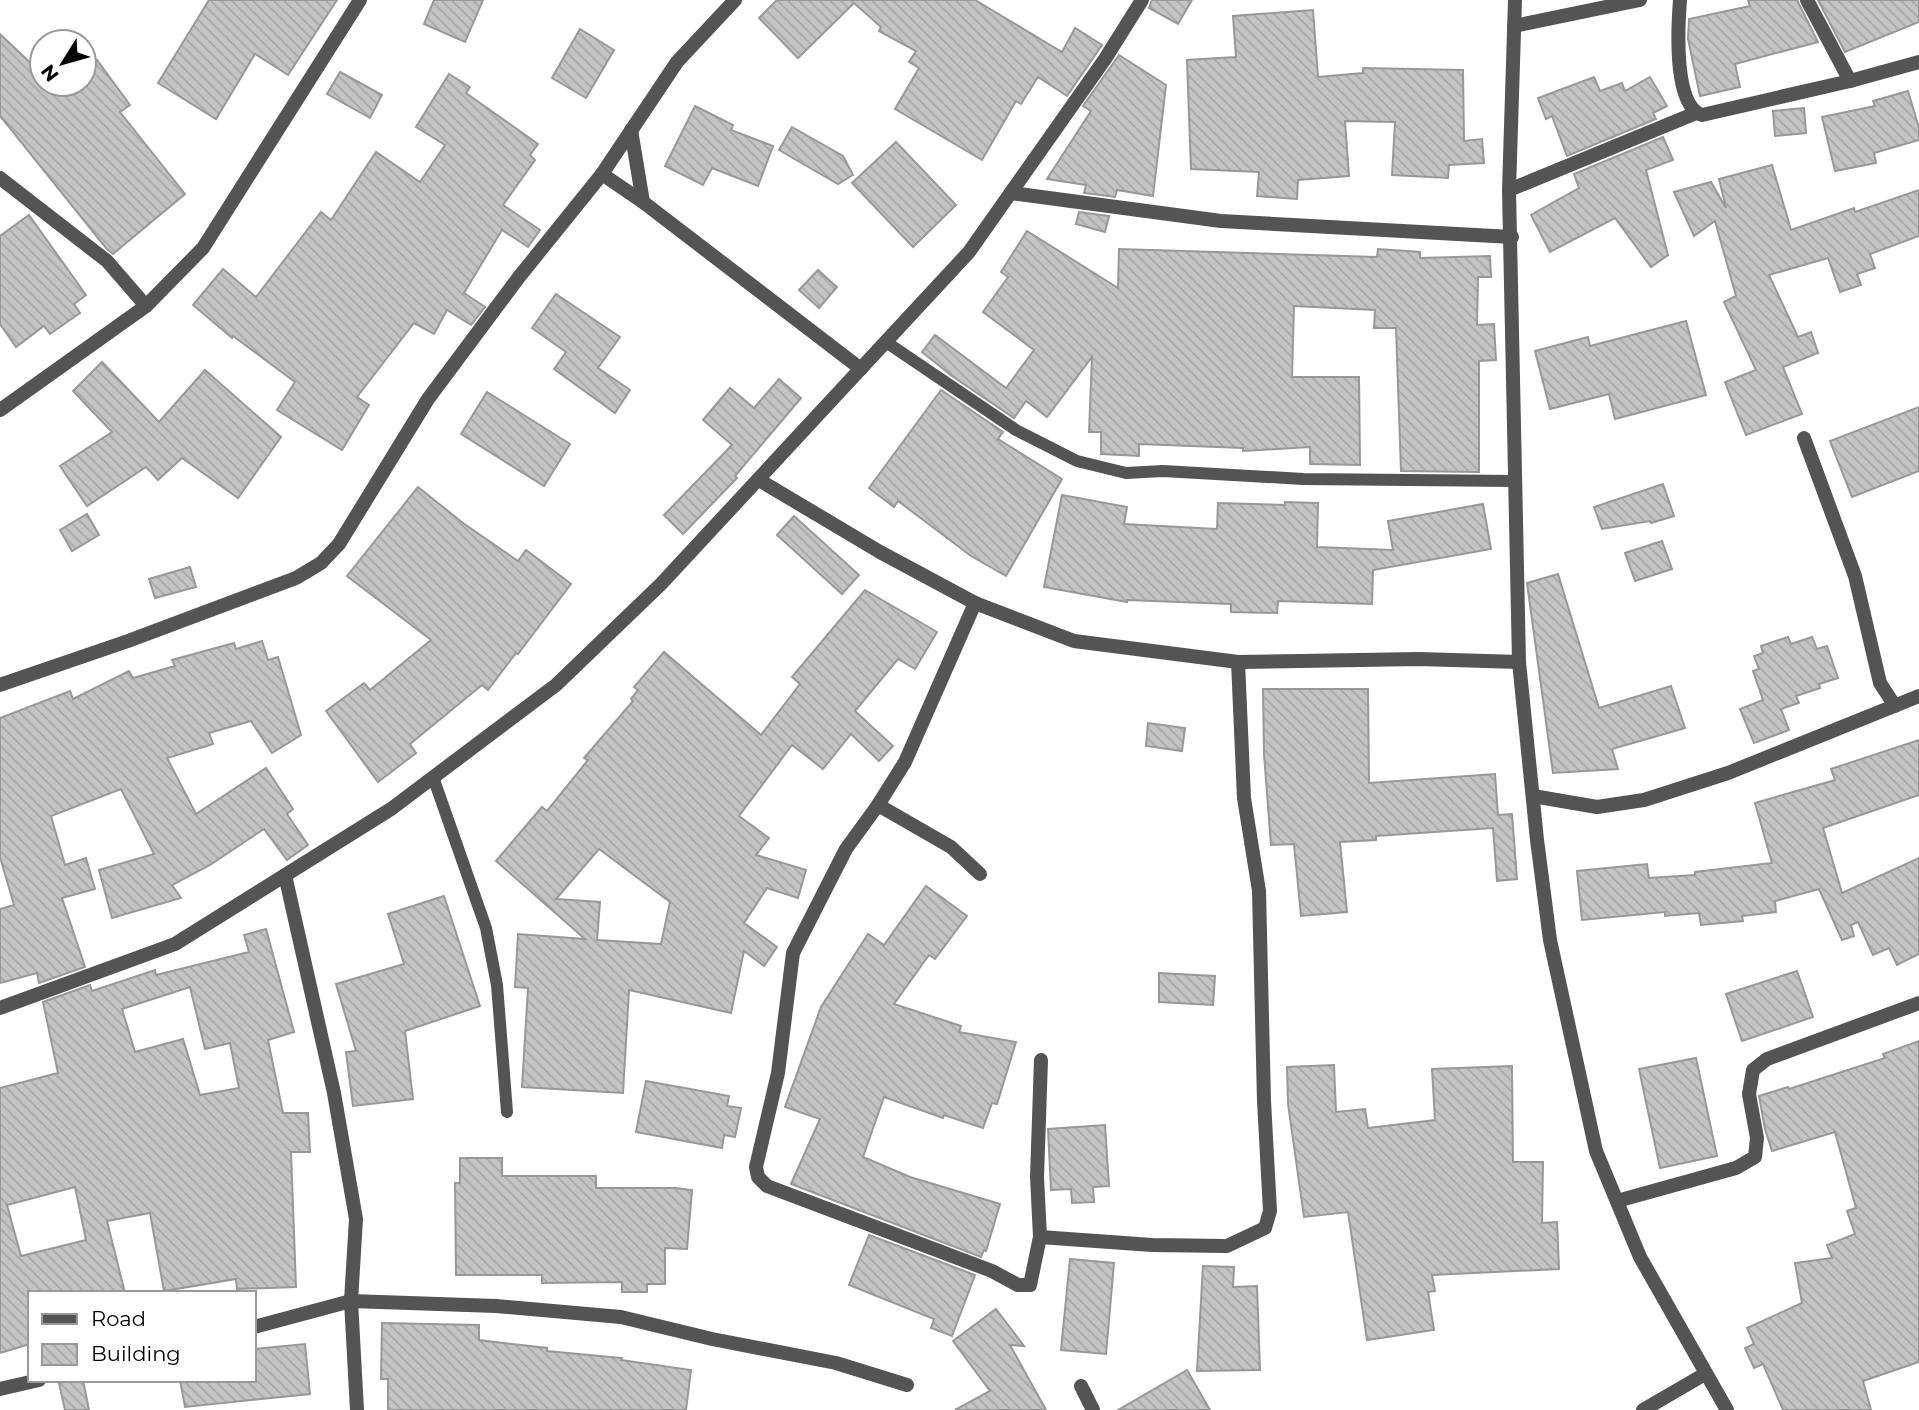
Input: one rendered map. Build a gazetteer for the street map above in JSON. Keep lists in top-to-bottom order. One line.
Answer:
{"legend":["Road","Building"],"north":"bottom left"}
